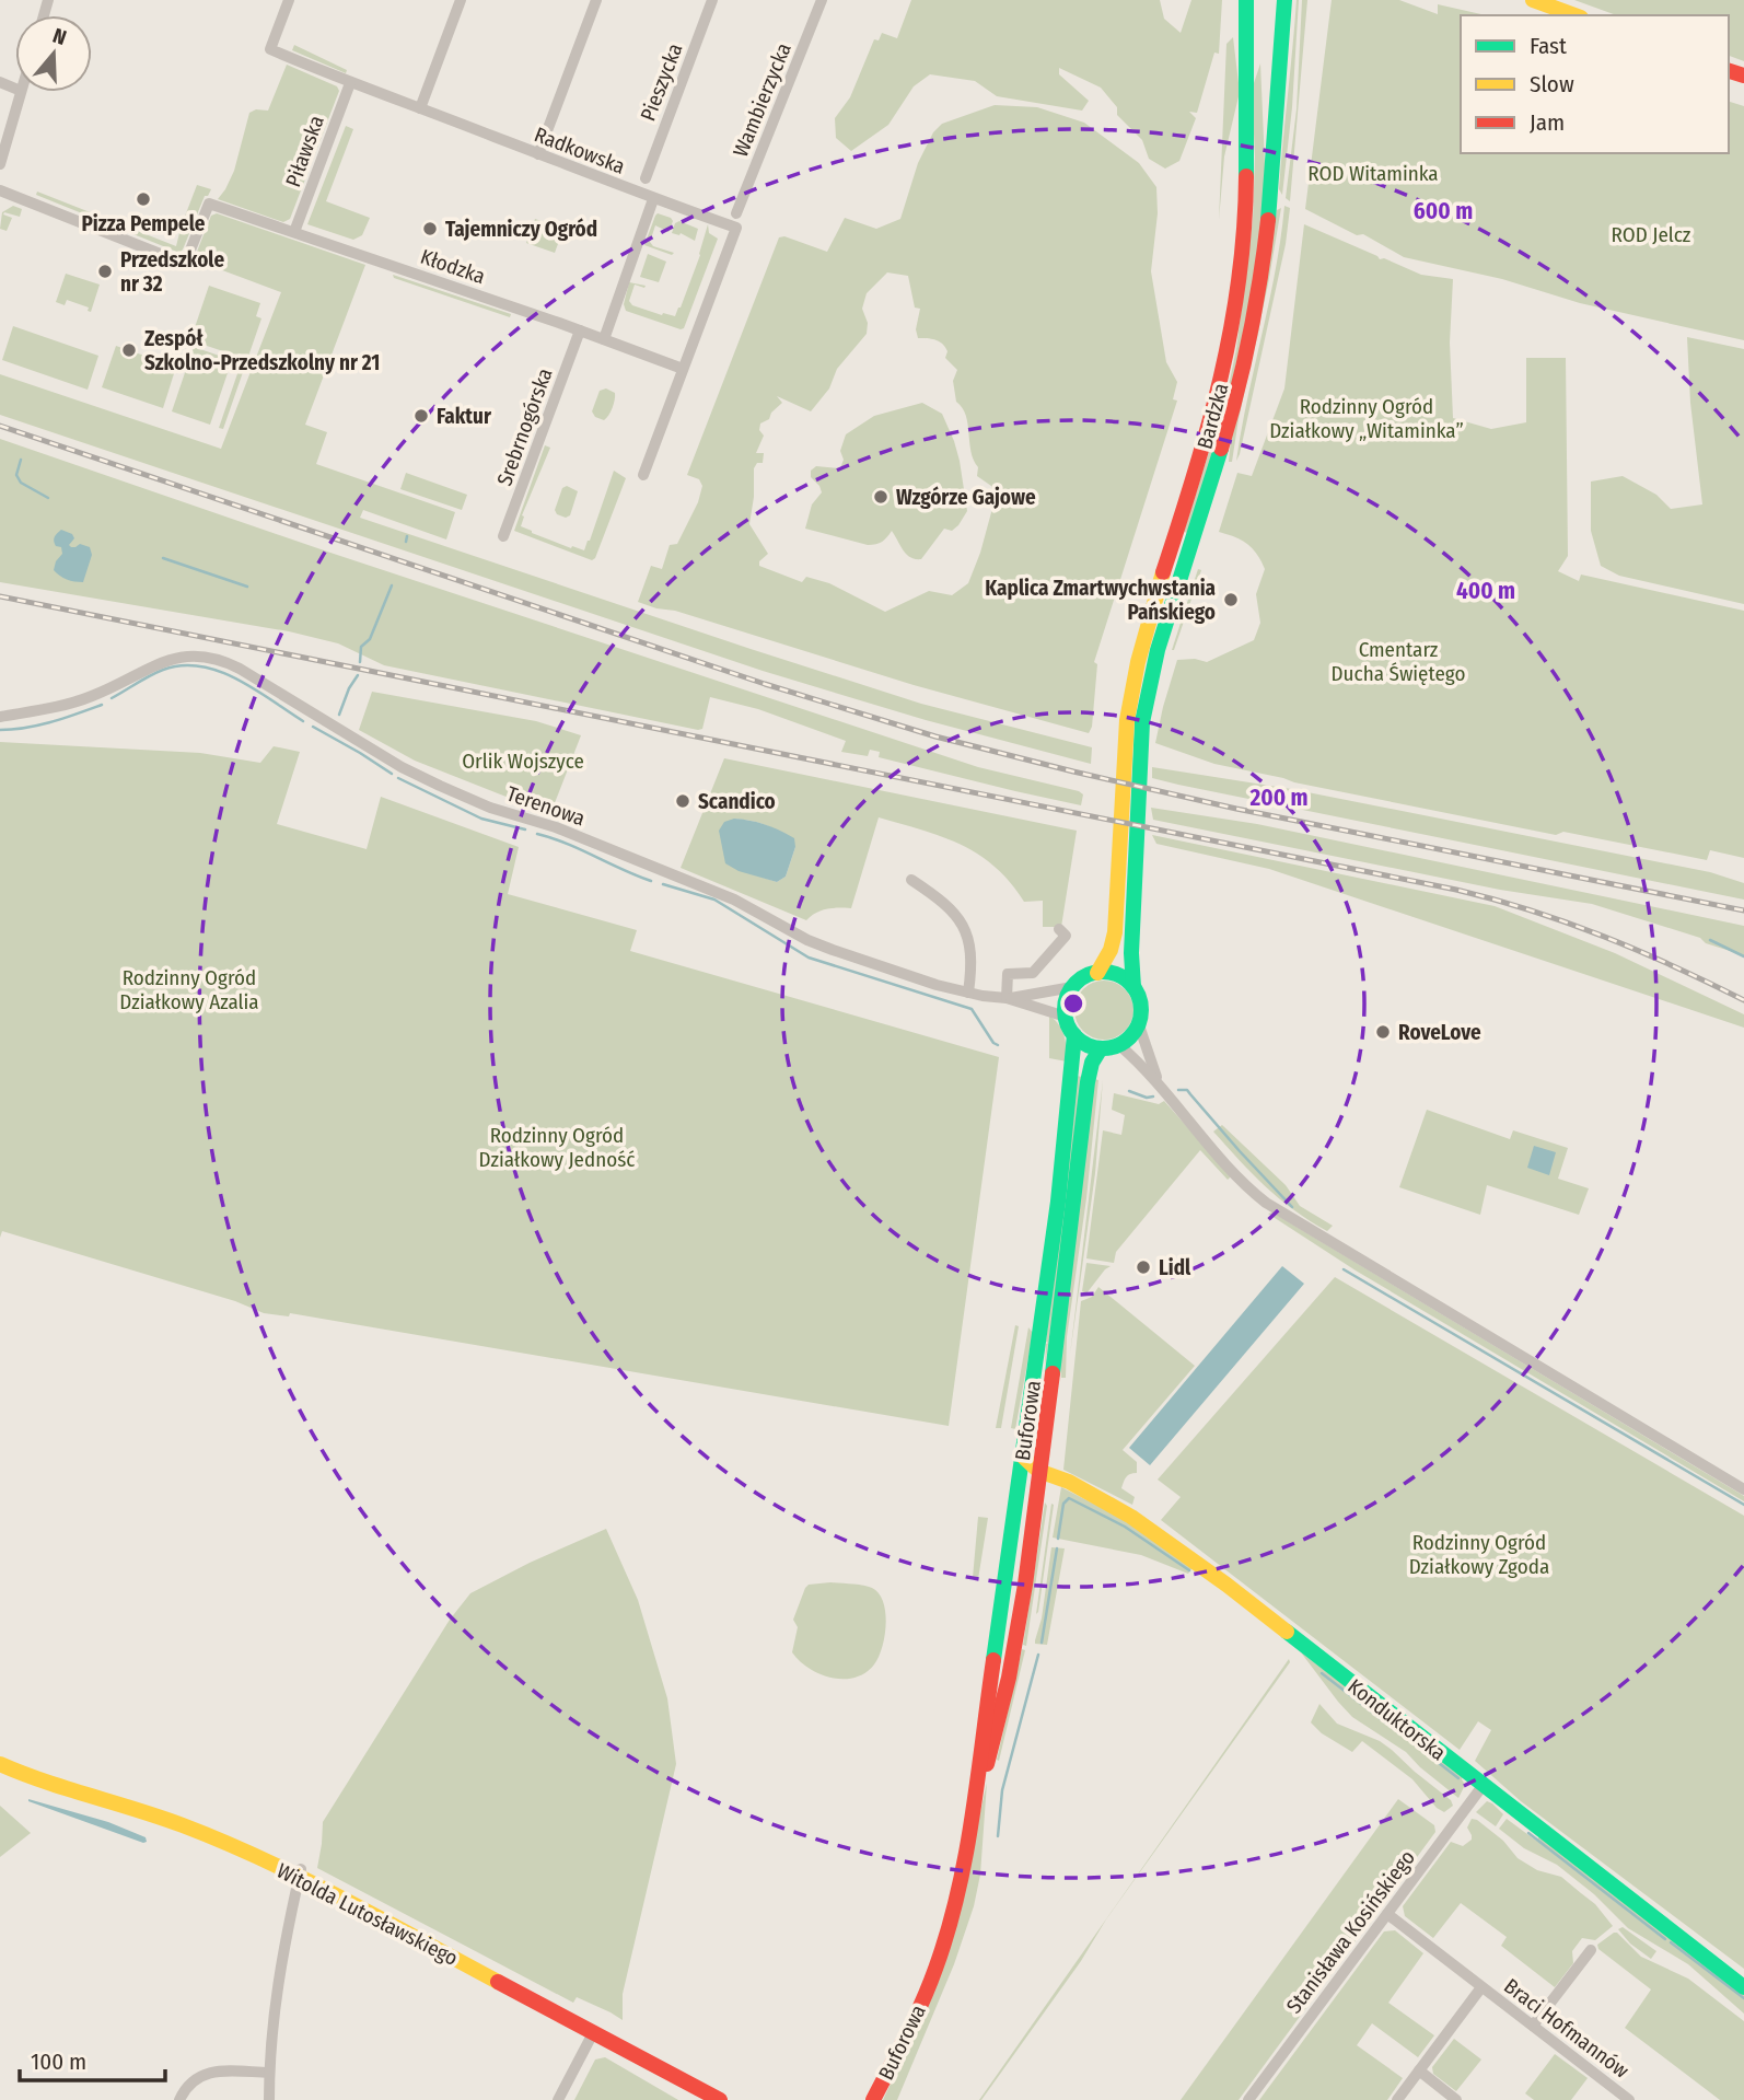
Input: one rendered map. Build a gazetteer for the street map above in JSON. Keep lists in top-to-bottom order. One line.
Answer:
{"streets":{"main road":["Bardzka","Buforowa","Konduktorska","Witolda Lutosławskiego"],"street":["Pieszycka","Wambierzycka","Radkowska","Piławska","Kłodzka","Srebrnogórska","Terenowa","Stanisława Kosińskiego","Braci Hofmannów"]},"crossings":[["Radkowska","Piławska"],["Radkowska","Kłodzka"],["Piławska","Kłodzka"],["Kłodzka","Srebrnogórska"],["Bardzka","Terenowa"],["Bardzka","Buforowa"],["Terenowa","Buforowa"],["Buforowa","Konduktorska"],["Konduktorska","Stanisława Kosińskiego"],["Stanisława Kosińskiego","Braci Hofmannów"]],"parks":["ROD Witaminka","ROD Jelcz","Rodzinny Ogród Działkowy „Witaminka”","Cmentarz Ducha Świętego","Orlik Wojszyce","Rodzinny Ogród Działkowy Azalia","Rodzinny Ogród Działkowy Jedność","Rodzinny Ogród Działkowy Zgoda"],"places":["Pizza Pempele","Tajemniczy Ogród","Przedszkole nr 32","Zespół Szkolno-Przedszkolny nr 21","Faktur","Wzgórze Gajowe","Kaplica Zmartwychwstania Pańskiego","Scandico","RoveLove","Lidl"],"legend":["Fast","Slow","Jam"],"scale_bar":"100 m","north":"top","rings":["600 m","400 m","200 m"]}
